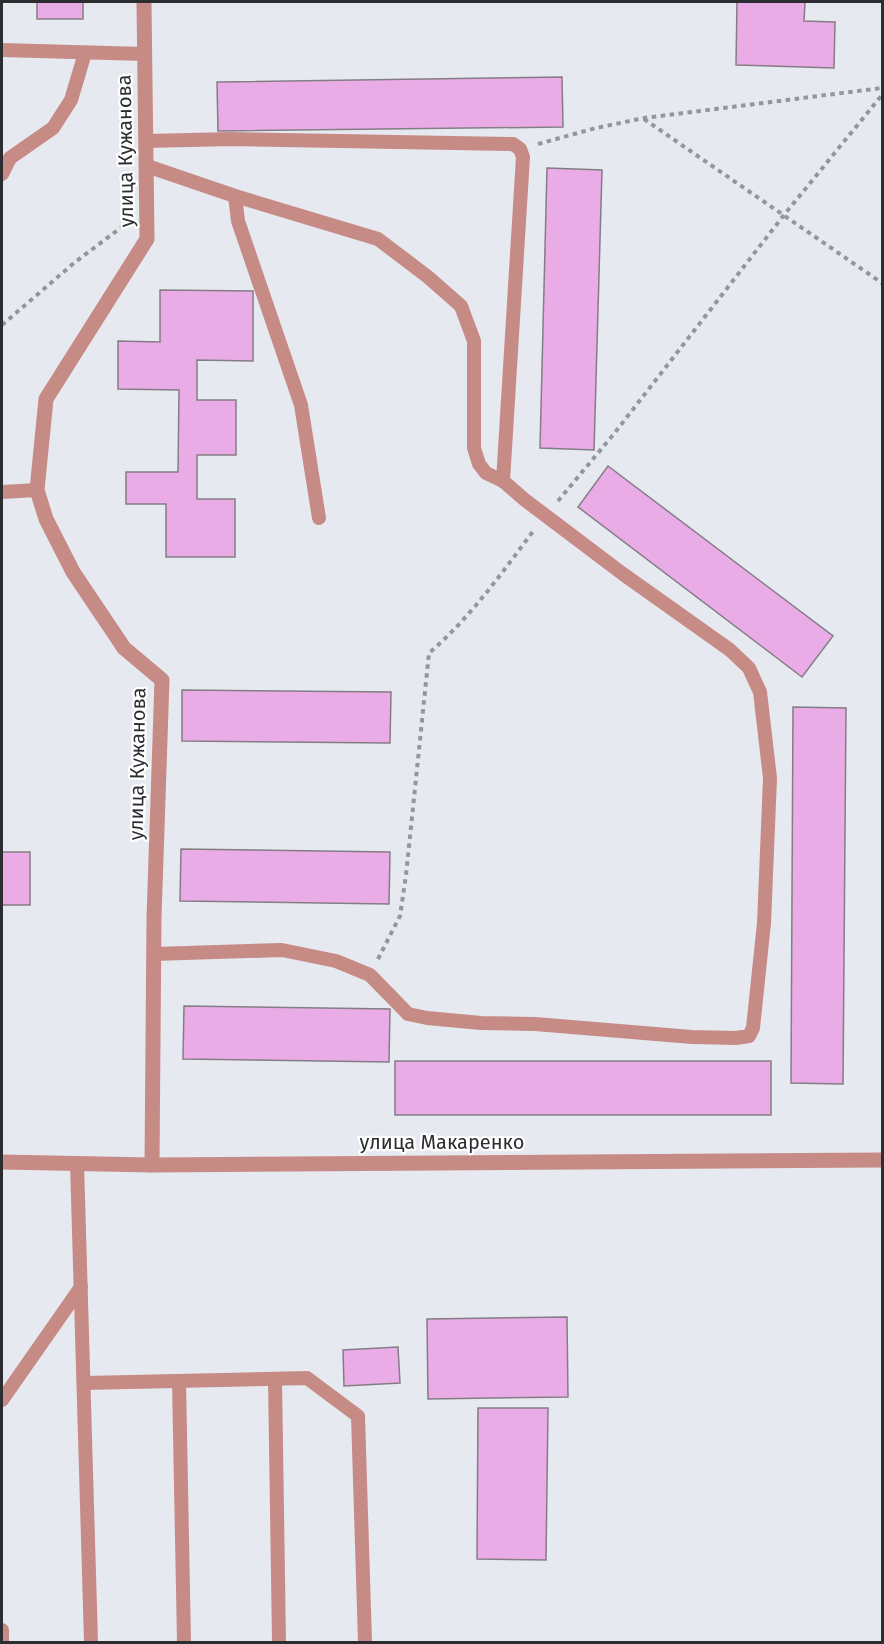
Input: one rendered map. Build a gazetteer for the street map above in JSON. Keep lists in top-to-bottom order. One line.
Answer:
{"streets":{"street":["улица Кужанова","улица Макаренко"]},"crossings":[["улица Кужанова","улица Макаренко"]]}
